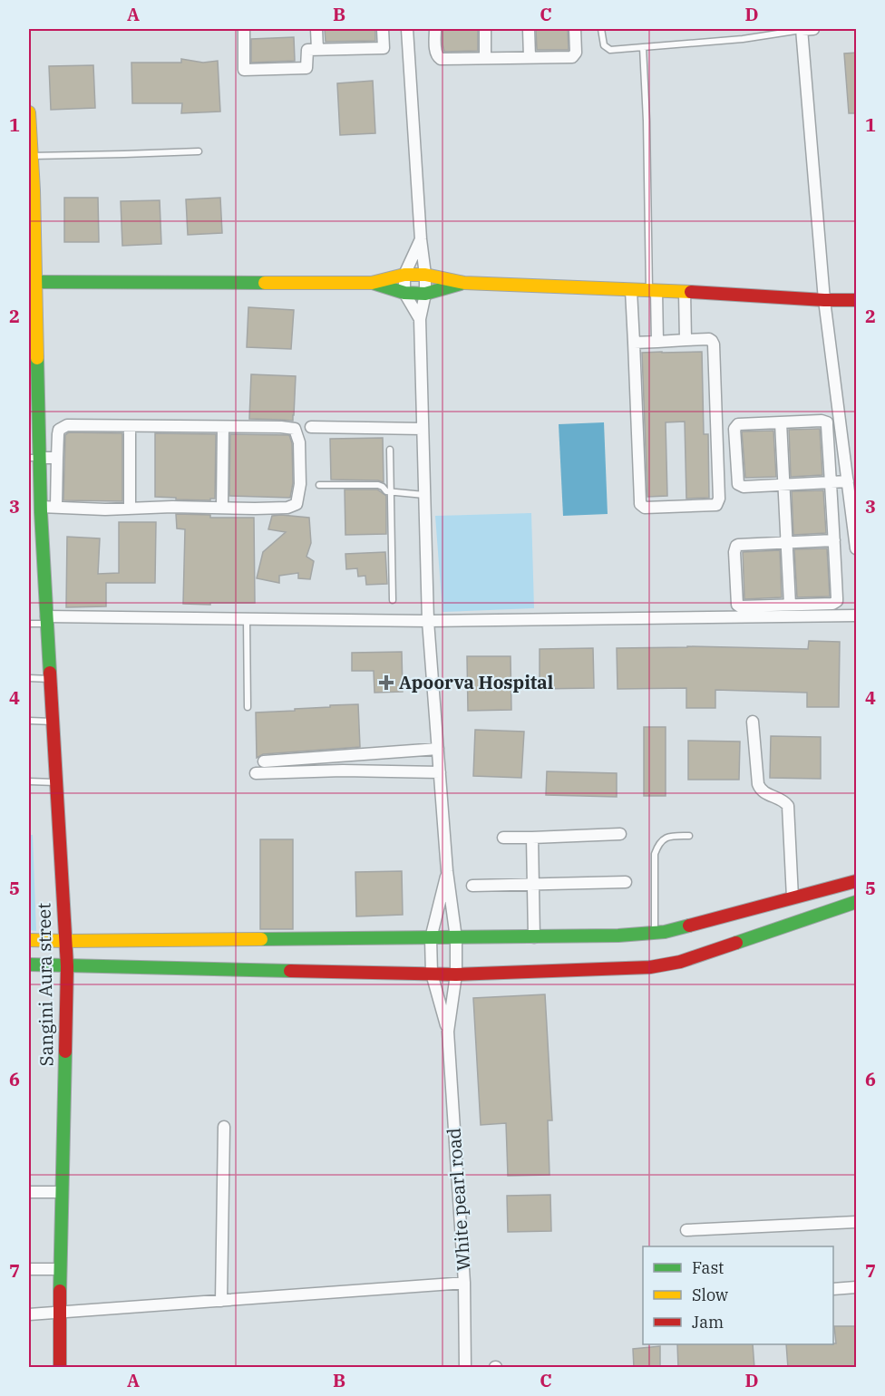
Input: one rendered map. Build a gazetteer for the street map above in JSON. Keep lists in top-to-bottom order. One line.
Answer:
{"streets":{"street":["Sangini Aura street","White pearl road"]},"places":{"health":["Apoorva Hospital"]},"legend":["Fast","Slow","Jam"],"grid":{"columns":["A","B","C","D"],"rows":["1","2","3","4","5","6","7"]}}
